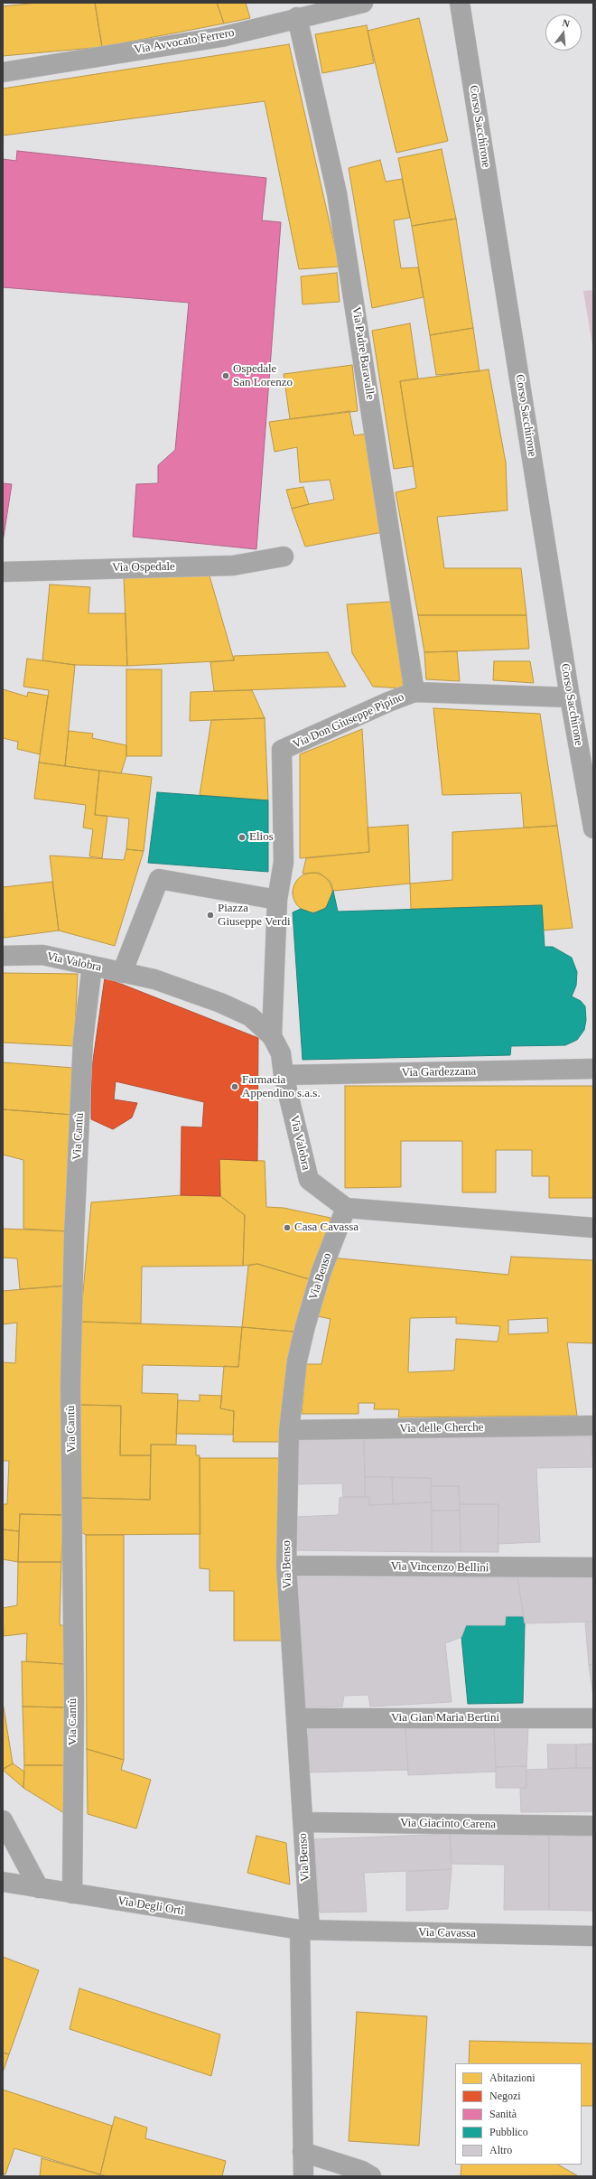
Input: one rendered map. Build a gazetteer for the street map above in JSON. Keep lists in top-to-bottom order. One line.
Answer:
{"streets":{"street":["Via Avvocato Ferrero","Corso Sacchirone","Via Padre Baravalle","Via Ospedale","Via Don Giuseppe Pipino","Via Valobra","Via Gardezzana","Via Cantù","Via Benso","Via delle Cherche","Via Vincenzo Bellini","Via Gian Maria Bertini","Via Giacinto Carena","Via Degli Orti","Via Cavassa"]},"crossings":[["Via Avvocato Ferrero","Via Padre Baravalle"],["Corso Sacchirone","Via Don Giuseppe Pipino"],["Via Padre Baravalle","Via Don Giuseppe Pipino"],["Via Valobra","Via Gardezzana"],["Via Valobra","Via Cantù"],["Via Valobra","Via Benso"],["Via Cantù","Via Degli Orti"],["Via Benso","Via delle Cherche"],["Via Benso","Via Vincenzo Bellini"],["Via Benso","Via Gian Maria Bertini"],["Via Benso","Via Giacinto Carena"],["Via Benso","Via Degli Orti"],["Via Benso","Via Cavassa"],["Via Degli Orti","Via Cavassa"]],"places":["Ospedale San Lorenzo","Elios","Piazza Giuseppe Verdi","Farmacia Appendino s.a.s.","Casa Cavassa"],"legend":["Abitazioni","Negozi","Sanità","Pubblico","Altro"],"north":"top"}
